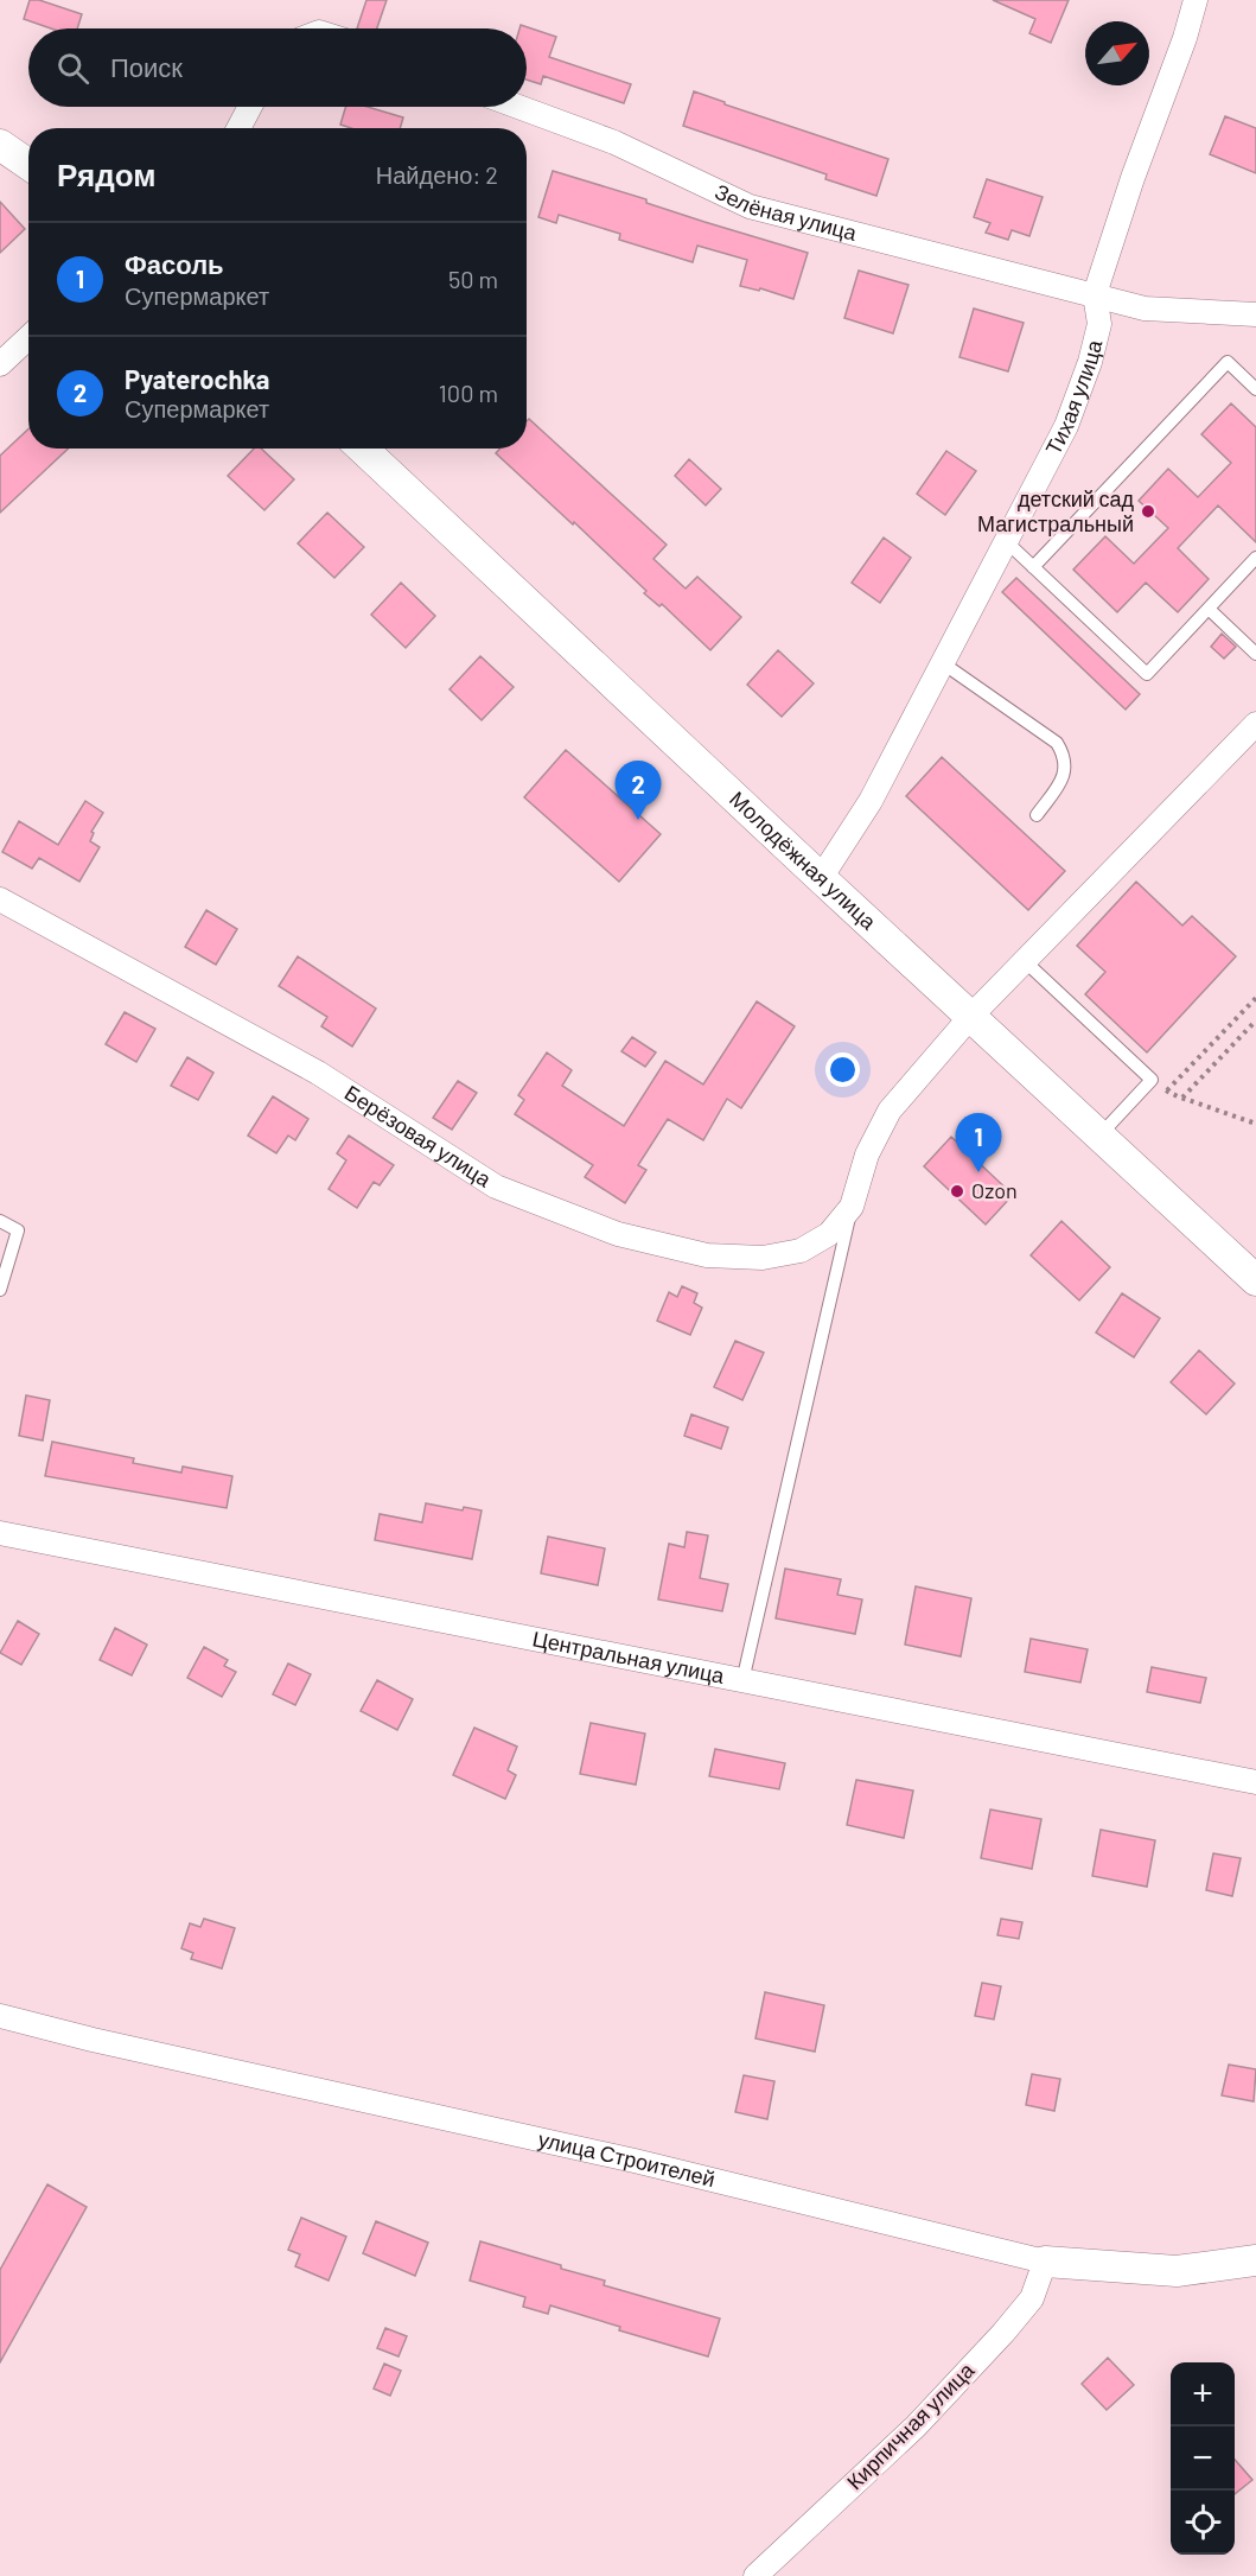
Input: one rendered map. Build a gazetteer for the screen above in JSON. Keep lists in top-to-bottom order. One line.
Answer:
{"streets":{"street":["Зелёная улица","Тихая улица","Молодёжная улица","Берёзовая улица","Центральная улица","улица Строителей","Кирпичная улица"]},"crossings":[["Зелёная улица","Тихая улица"],["Тихая улица","Молодёжная улица"],["улица Строителей","Кирпичная улица"]],"places":["детский сад Магистральный","Ozon"],"north":"top right","page":{"search":"Поиск","heading":["Рядом","Найдено: 2"],"list":[{"mark":"1","name":"Фасоль","note":"Супермаркет","value":"50 m"},{"mark":"2","name":"Pyaterochka","note":"Супермаркет","value":"100 m"}],"pins":["2","1"],"map_buttons":["+","−"]}}
